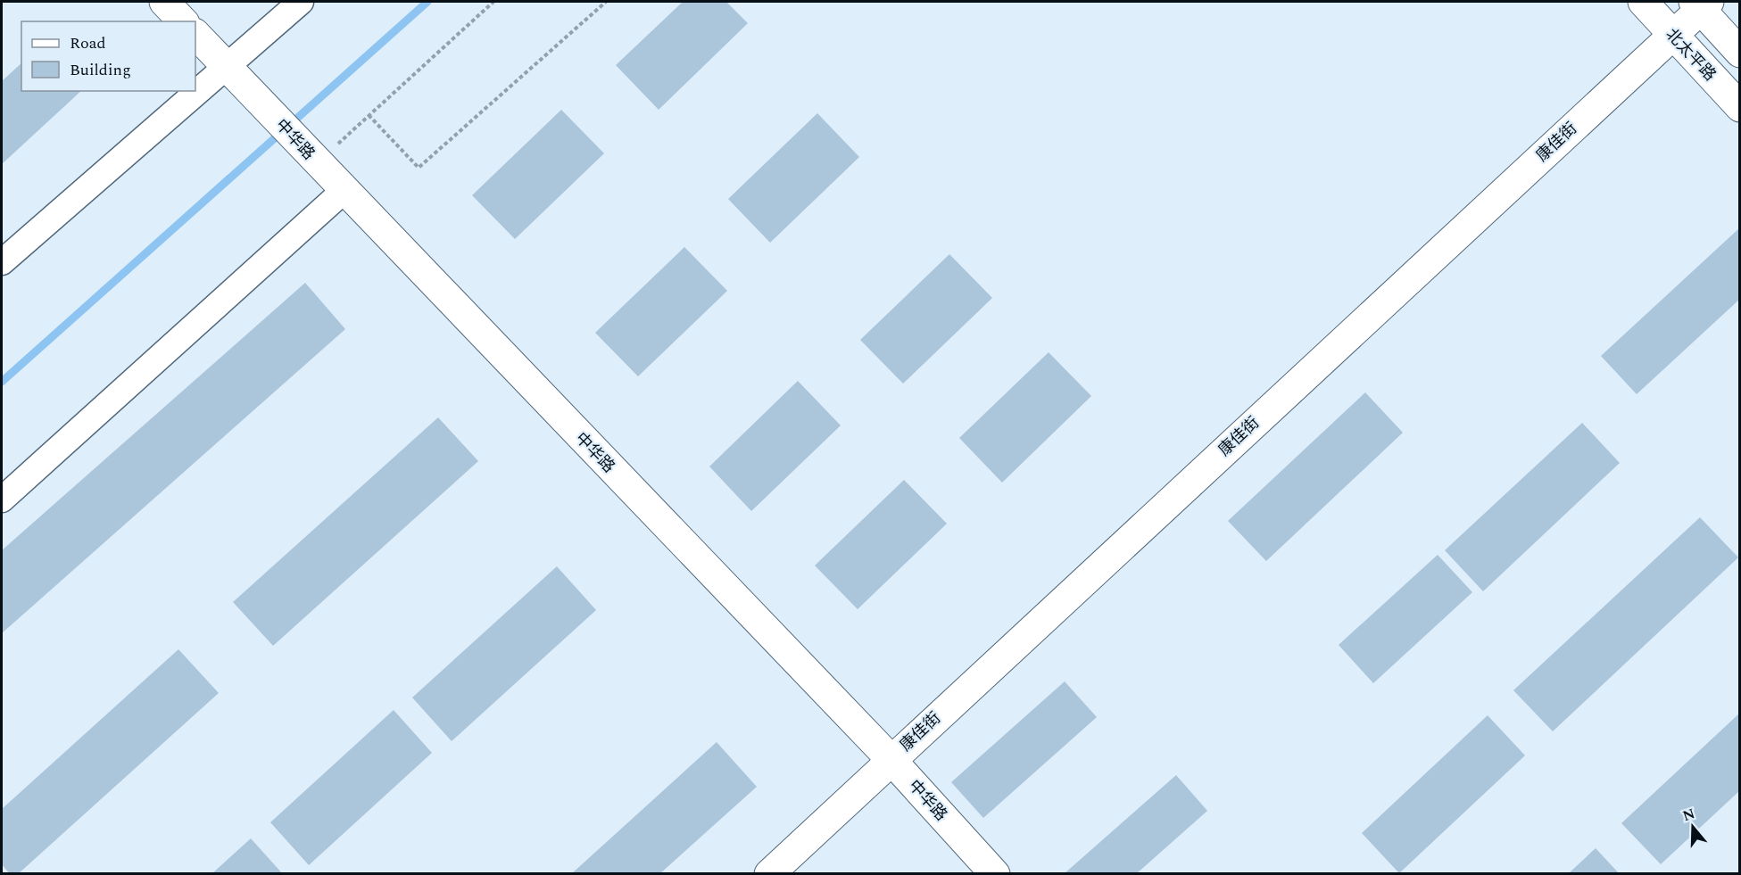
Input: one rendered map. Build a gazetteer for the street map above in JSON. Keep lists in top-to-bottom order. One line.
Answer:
{"streets":{"street":["北太平路","中华路","康佳街"]},"crossings":[["北太平路","康佳街"],["中华路","康佳街"]],"legend":["Road","Building"],"north":"top"}
